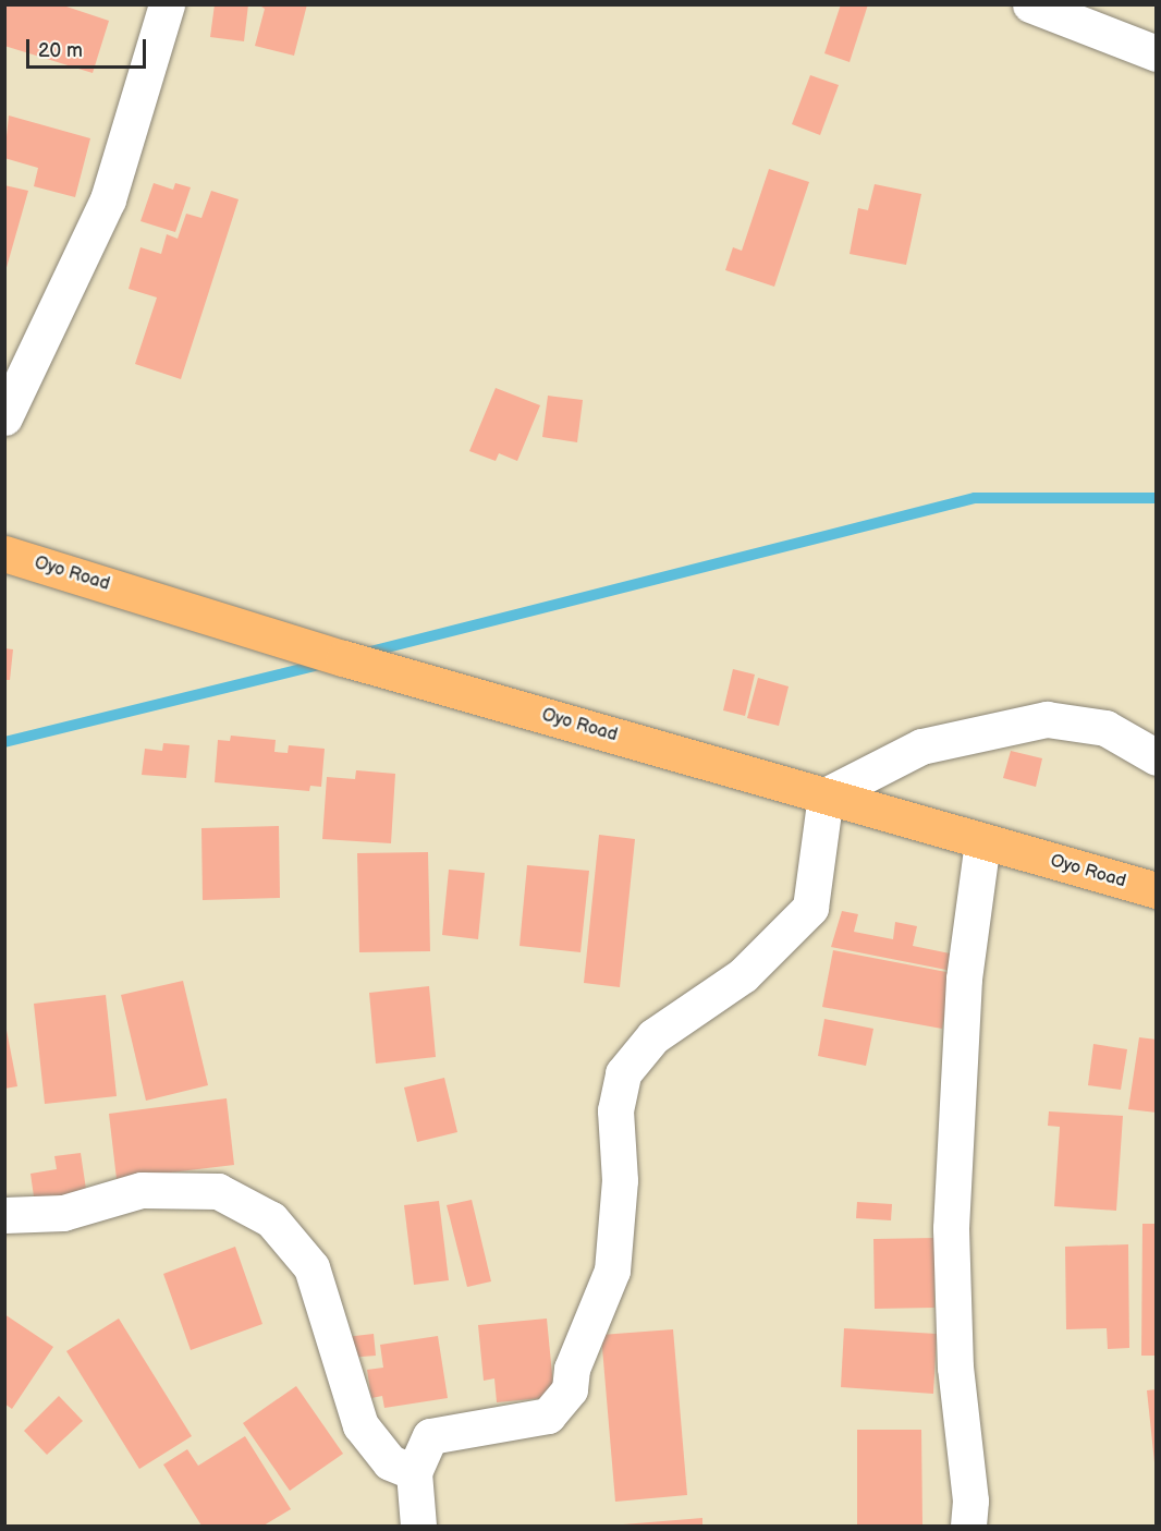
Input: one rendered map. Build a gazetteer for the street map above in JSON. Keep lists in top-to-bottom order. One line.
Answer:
{"streets":{"highway":["Oyo Road"]},"scale_bar":"20 m"}
